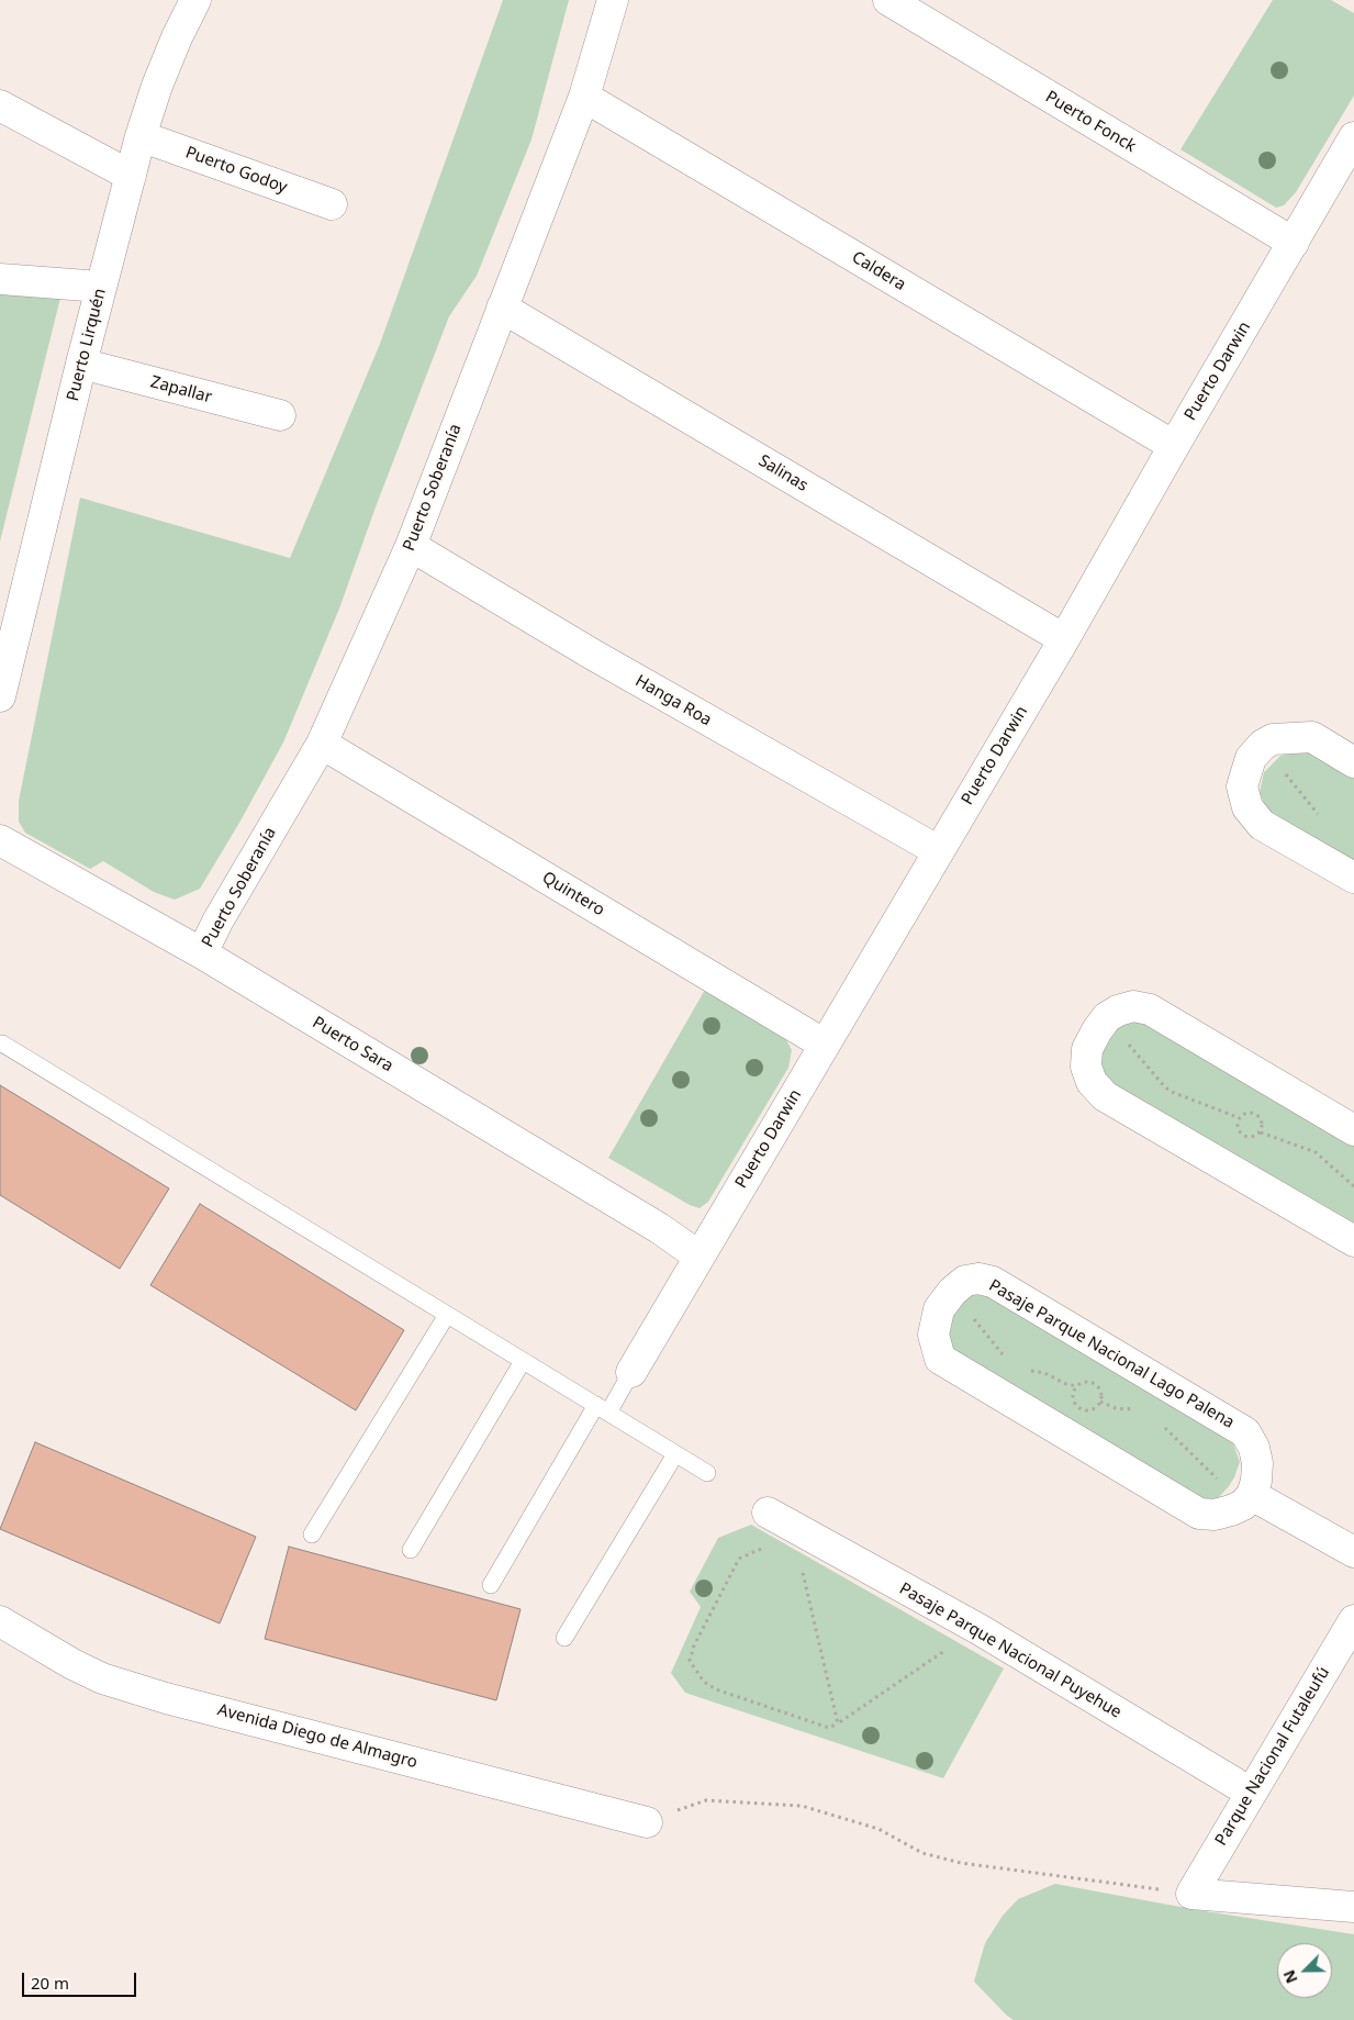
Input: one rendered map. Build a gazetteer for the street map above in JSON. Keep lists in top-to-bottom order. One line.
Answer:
{"streets":{"street":["Puerto Fonck","Puerto Godoy","Caldera","Puerto Lirquén","Puerto Darwin","Zapallar","Salinas","Puerto Soberanía","Hanga Roa","Quintero","Puerto Sara","Pasaje Parque Nacional Lago Palena","Pasaje Parque Nacional Puyehue","Avenida Diego de Almagro","Parque Nacional Futaleufú"]},"crossings":[["Puerto Fonck","Puerto Darwin"],["Puerto Godoy","Puerto Lirquén"],["Caldera","Puerto Darwin"],["Caldera","Puerto Soberanía"],["Puerto Lirquén","Zapallar"],["Puerto Darwin","Salinas"],["Puerto Darwin","Hanga Roa"],["Puerto Darwin","Quintero"],["Puerto Darwin","Puerto Sara"],["Salinas","Puerto Soberanía"],["Puerto Soberanía","Hanga Roa"],["Puerto Soberanía","Quintero"],["Puerto Soberanía","Puerto Sara"],["Pasaje Parque Nacional Puyehue","Parque Nacional Futaleufú"]],"scale_bar":"20 m","north":"bottom left"}
